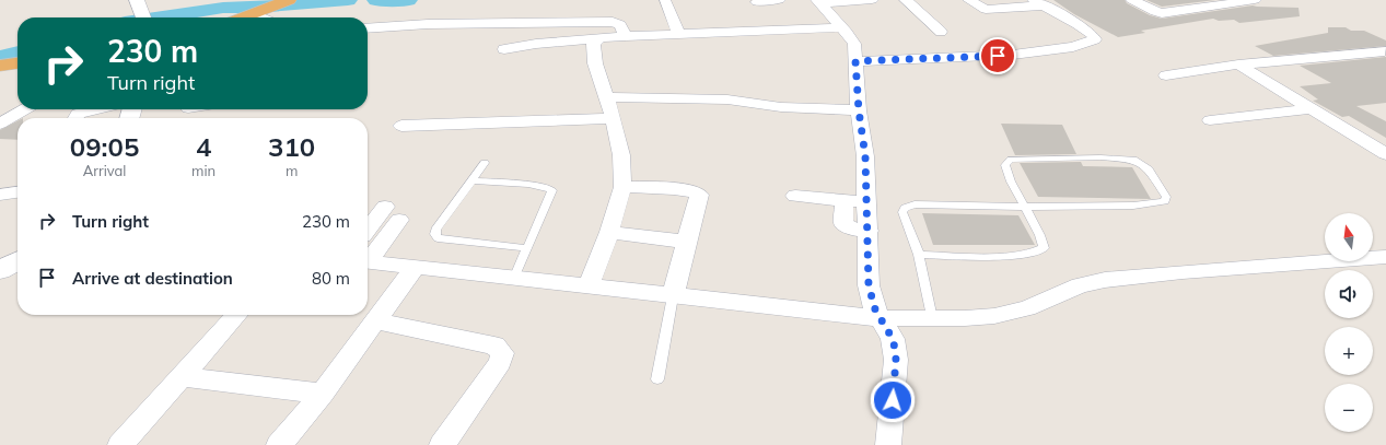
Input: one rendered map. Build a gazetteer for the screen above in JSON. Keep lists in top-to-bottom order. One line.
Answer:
{"north":"top","page":{"turn":["230 m","Turn right"],"eta":["09:05","Arrival","4","min","310","m"],"list":[{"name":"Turn right","value":"230 m"},{"name":"Arrive at destination","value":"80 m"}],"map_buttons":["+","−"]}}
